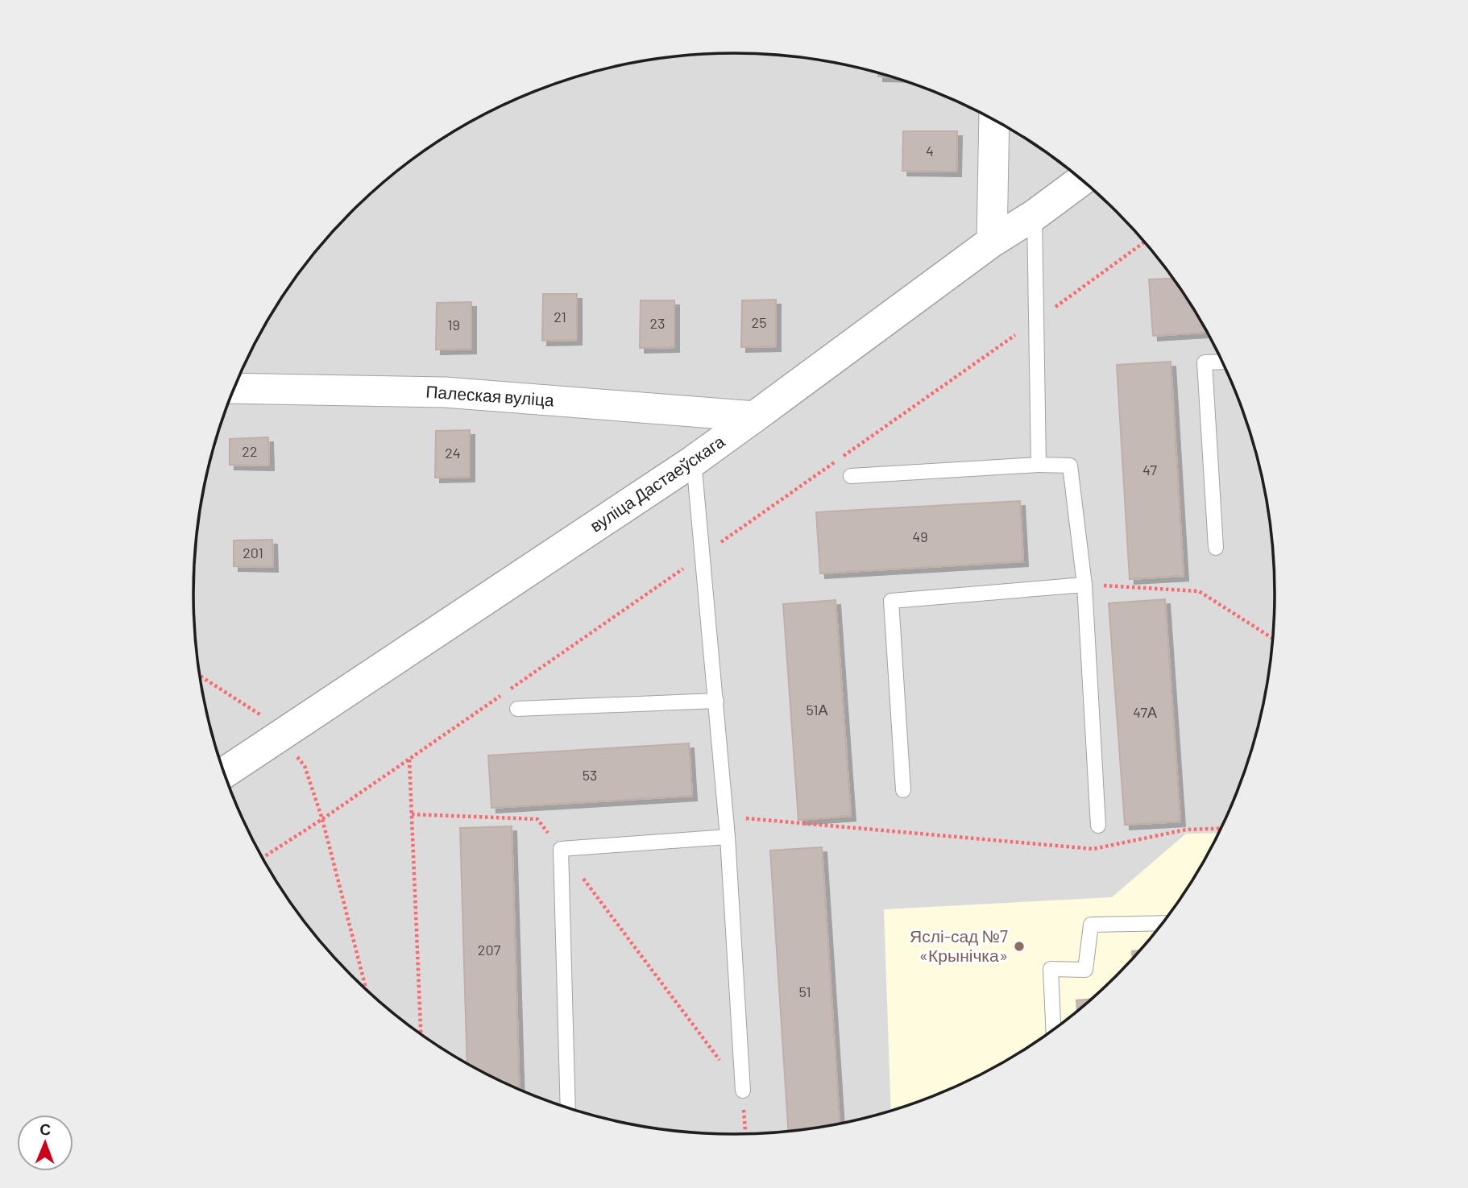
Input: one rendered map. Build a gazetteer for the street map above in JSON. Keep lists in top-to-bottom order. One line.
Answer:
{"streets":{"street":["Палеская вуліца","вуліца Дастаеўскага"]},"crossings":[["Палеская вуліца","вуліца Дастаеўскага"]],"places":["Яслі-сад №7 «Крынічка»"],"house_numbers":["4","21","25","23","19","22","24","47","49","201","51А","47А","53","207","51"],"north":"top"}
